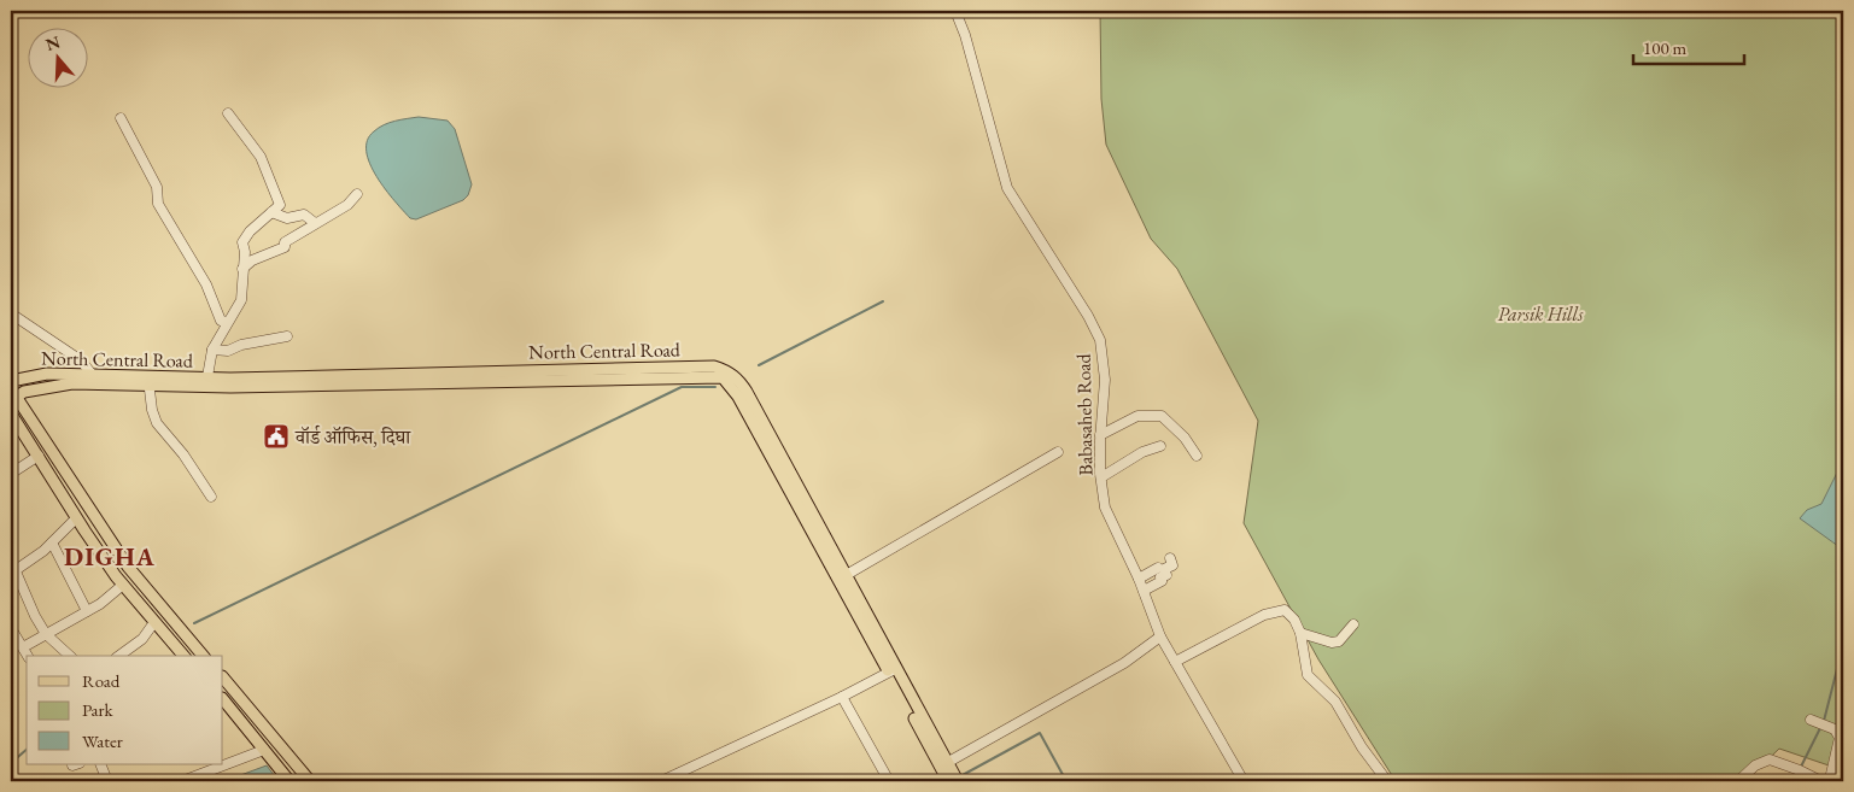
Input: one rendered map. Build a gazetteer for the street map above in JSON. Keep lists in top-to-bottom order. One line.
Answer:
{"streets":{"main road":["North Central Road"],"street":["Babasaheb Road"]},"districts":["DIGHA"],"parks":["Parsik Hills"],"places":{"public building":["वॉर्ड ऑफिस, दिघा"]},"legend":["Road","Park","Water"],"scale_bar":"100 m","north":"top"}
